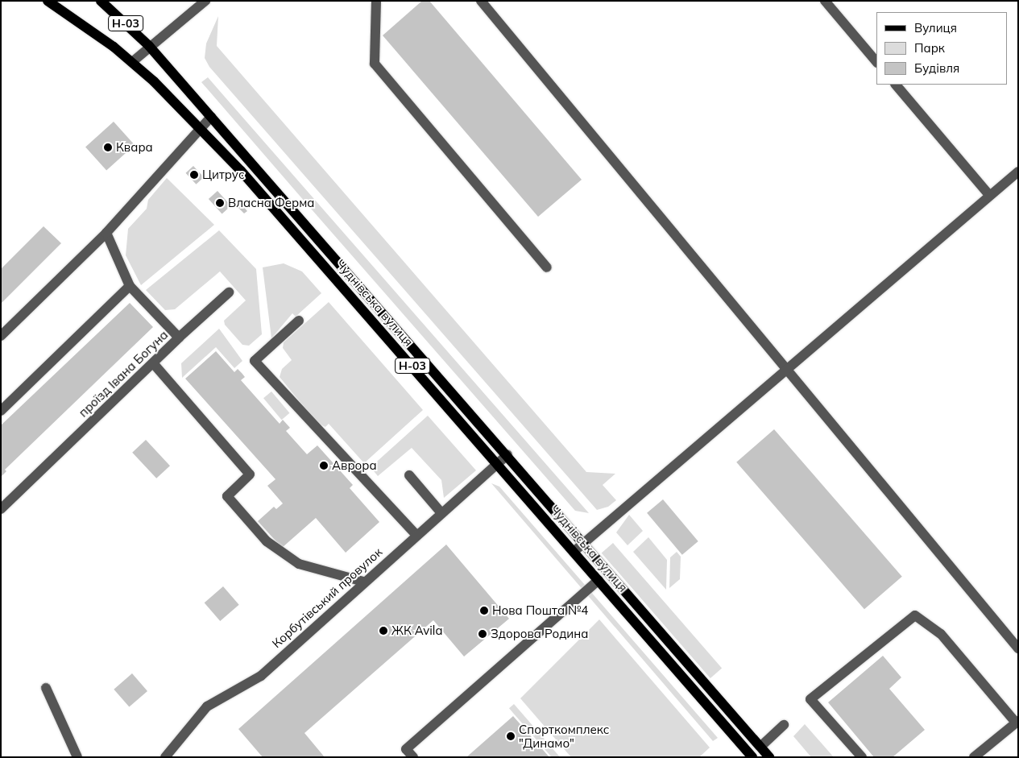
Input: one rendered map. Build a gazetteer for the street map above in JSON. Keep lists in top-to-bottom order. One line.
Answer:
{"streets":{"main road":["Н-03","Чуднівська вулиця"],"street":["проїзд Івана Богуна","Корбутівський провулок"]},"crossings":[["Чуднівська вулиця","Корбутівський провулок"]],"places":["Квара","Цитрус","Власна Ферма","Аврора","Нова Пошта №4","ЖК Avila","Здорова Родина","Спорткомплекс \"Динамо\""],"legend":["Вулиця","Парк","Будівля"]}
